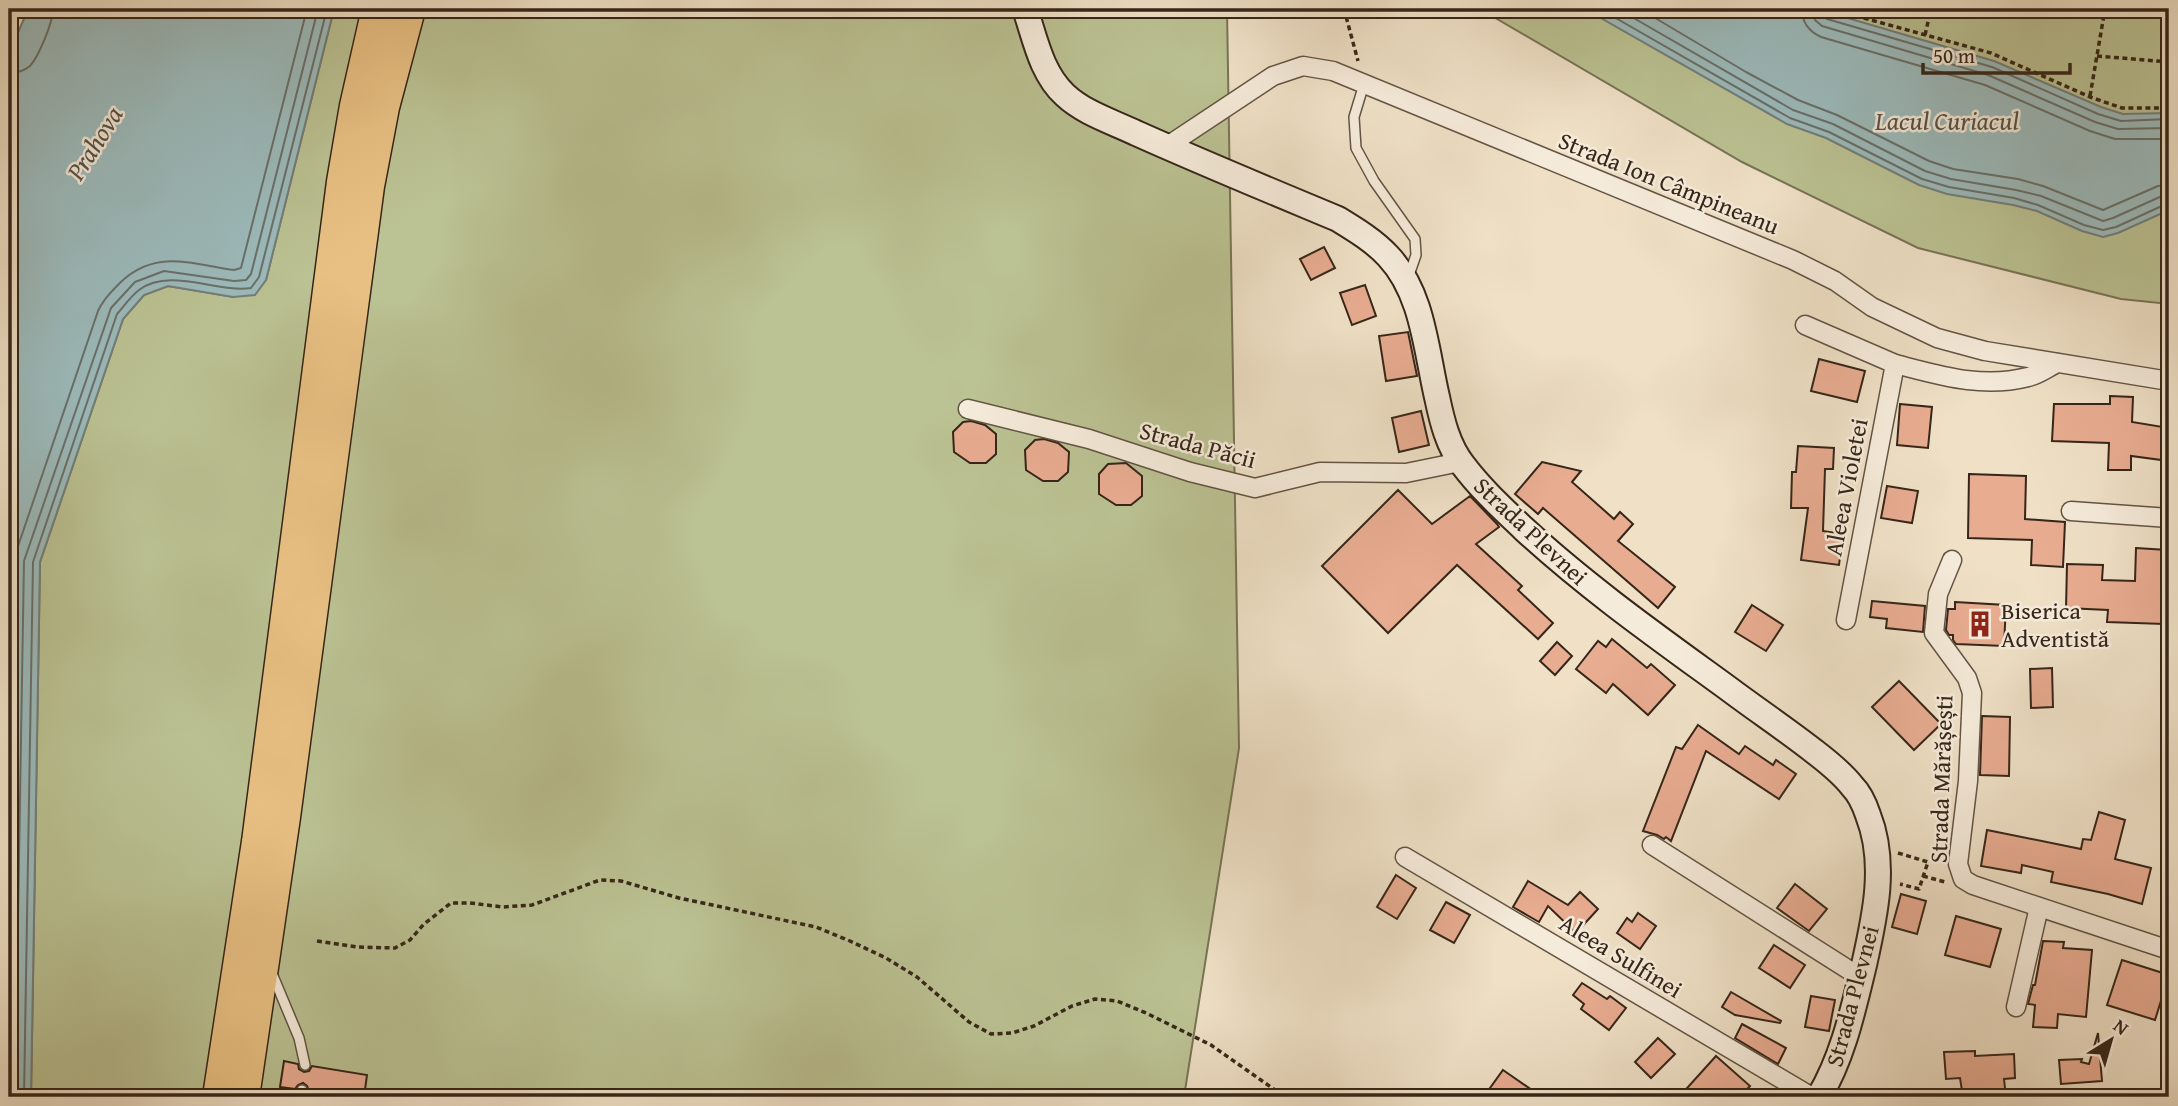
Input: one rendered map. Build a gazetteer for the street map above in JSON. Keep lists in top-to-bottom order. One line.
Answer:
{"streets":{"main road":["Strada Plevnei"],"street":["Strada Ion Câmpineanu","Strada Păcii","Aleea Violetei","Strada Mărășești","Aleea Sulfinei"]},"crossings":[["Strada Ion Câmpineanu","Strada Plevnei"],["Strada Păcii","Strada Plevnei"]],"water":["Lacul Curiacul","Prahova"],"places":{"building":["Biserica Adventistă"]},"scale_bar":"50 m","north":"top right"}
